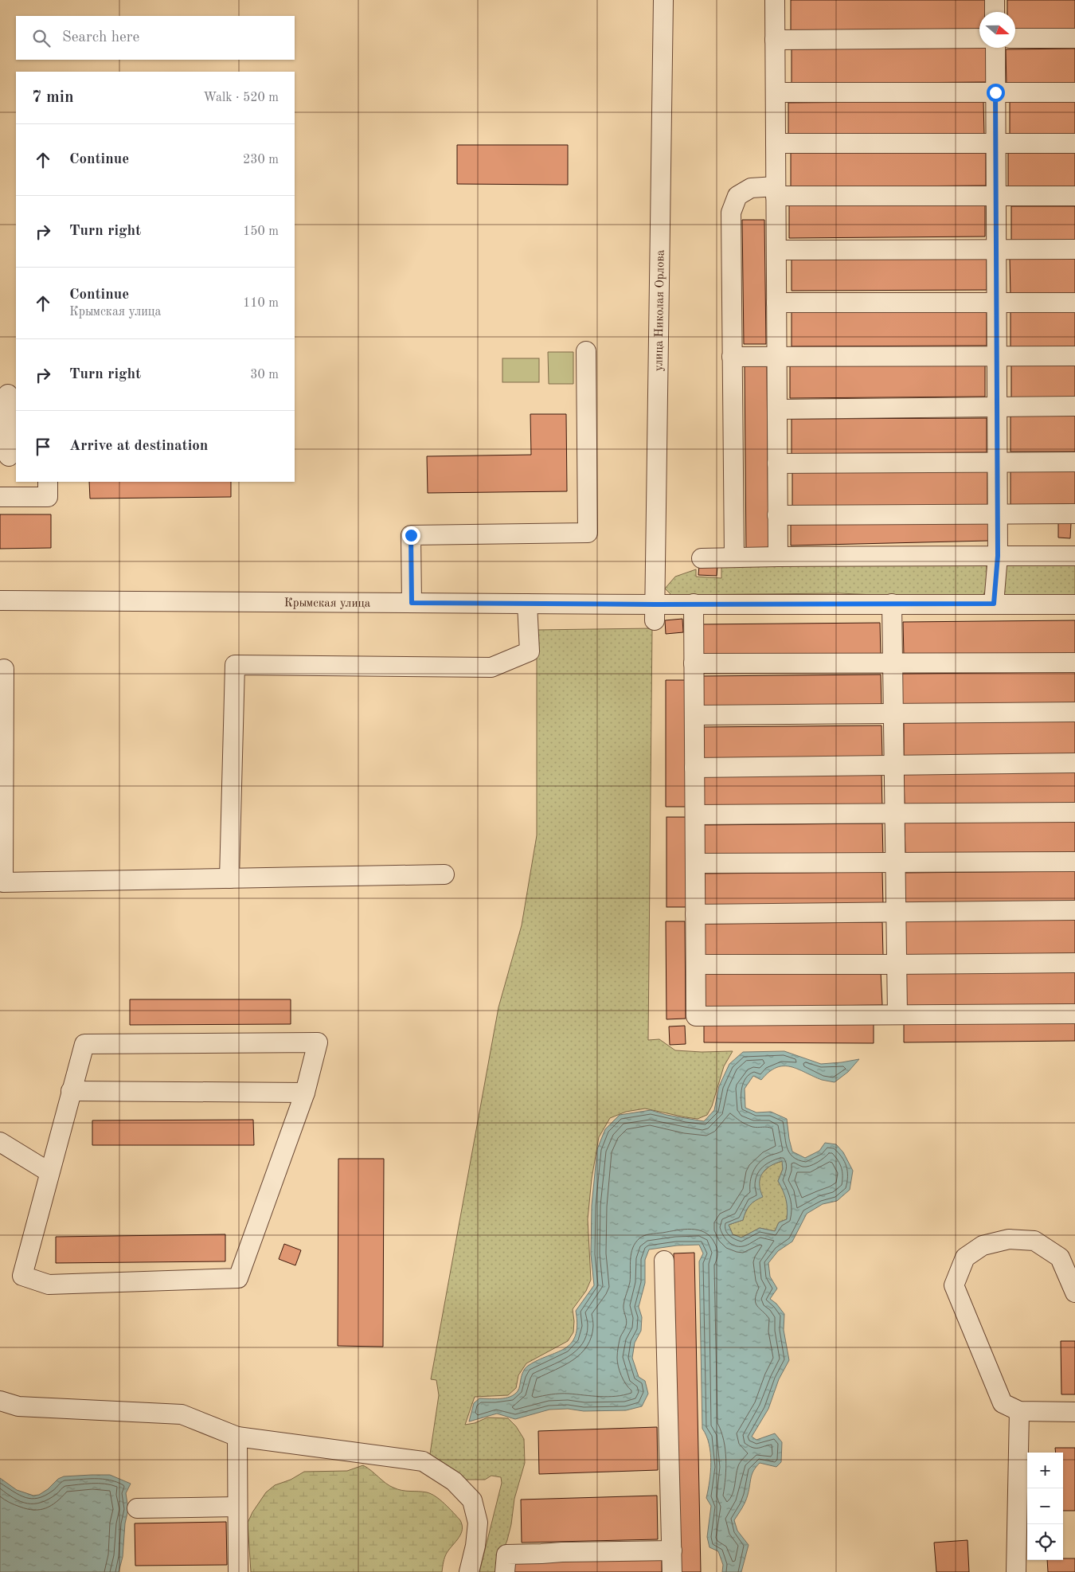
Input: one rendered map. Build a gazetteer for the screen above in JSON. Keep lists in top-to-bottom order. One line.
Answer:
{"streets":{"street":["улица Николая Орлова","Крымская улица"]},"crossings":[["улица Николая Орлова","Крымская улица"]],"north":"right","page":{"search":"Search here","heading":["7 min","Walk · 520 m"],"list":[["Continue","230 m"],["Turn right","150 m"],["Continue","Крымская улица","110 m"],["Turn right","30 m"],"Arrive at destination"],"map_buttons":["+","−"]}}
